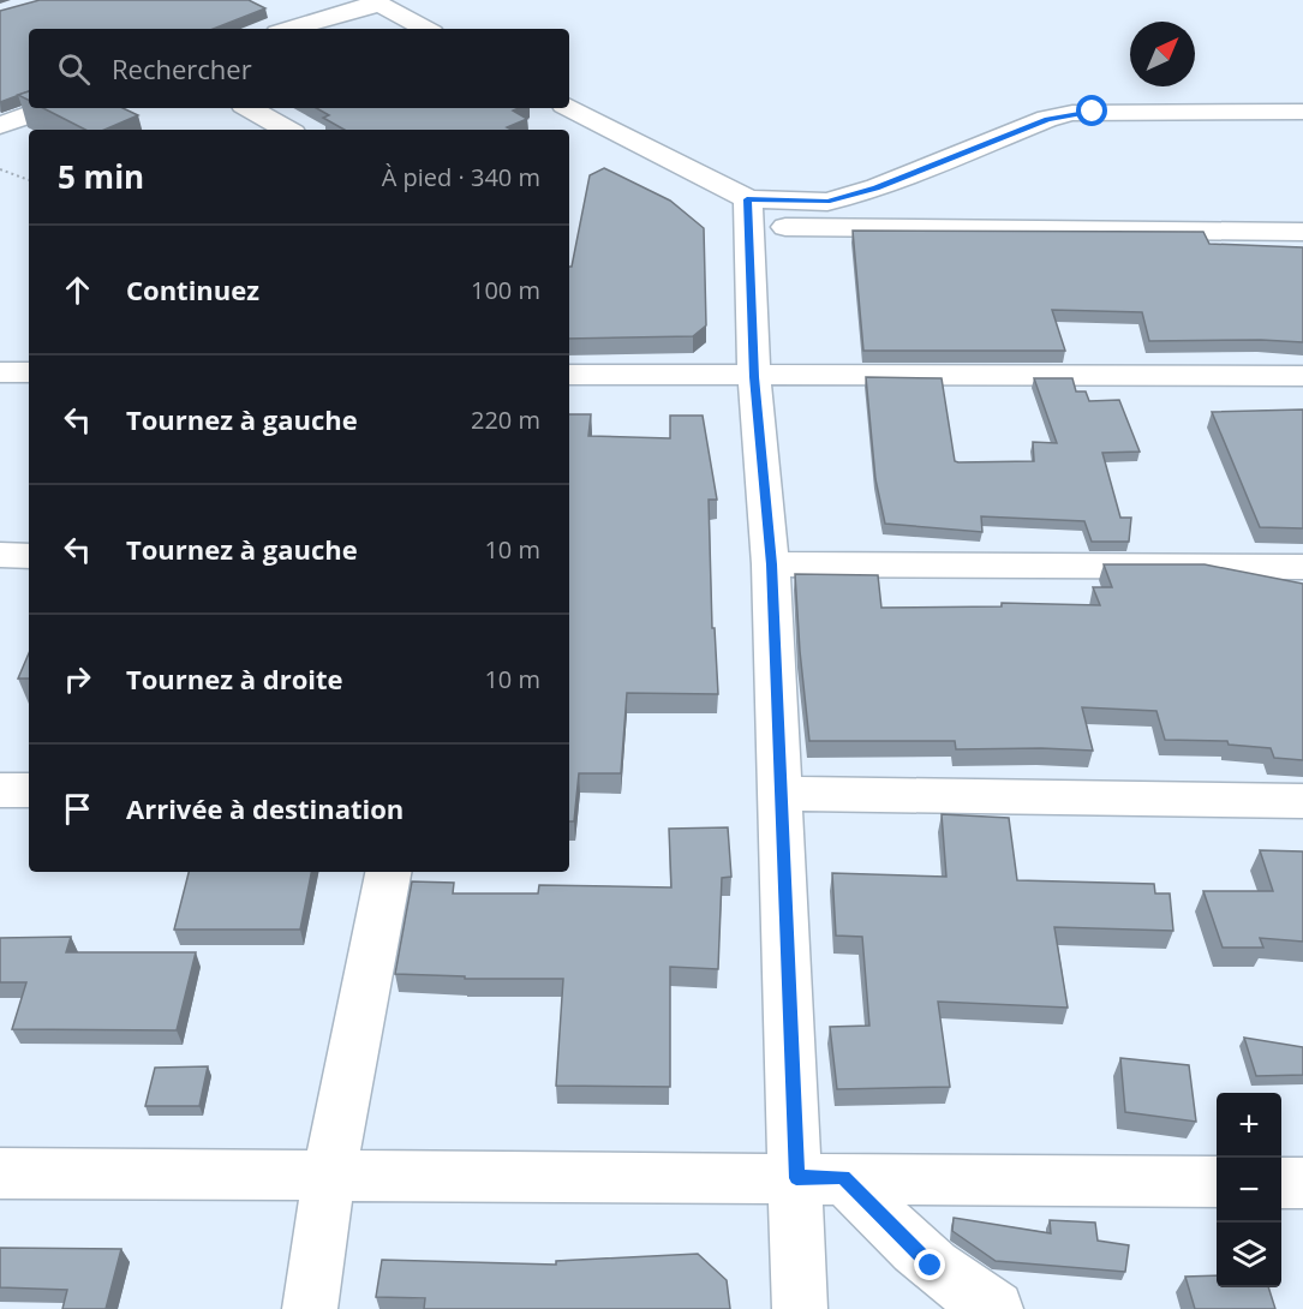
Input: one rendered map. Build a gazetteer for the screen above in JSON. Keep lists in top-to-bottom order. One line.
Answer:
{"north":"top right","page":{"search":"Rechercher","heading":["5 min","À pied · 340 m"],"list":[["Continuez","100 m"],["Tournez à gauche","220 m"],["Tournez à gauche","10 m"],["Tournez à droite","10 m"],"Arrivée à destination"],"map_buttons":["+","−"]}}
